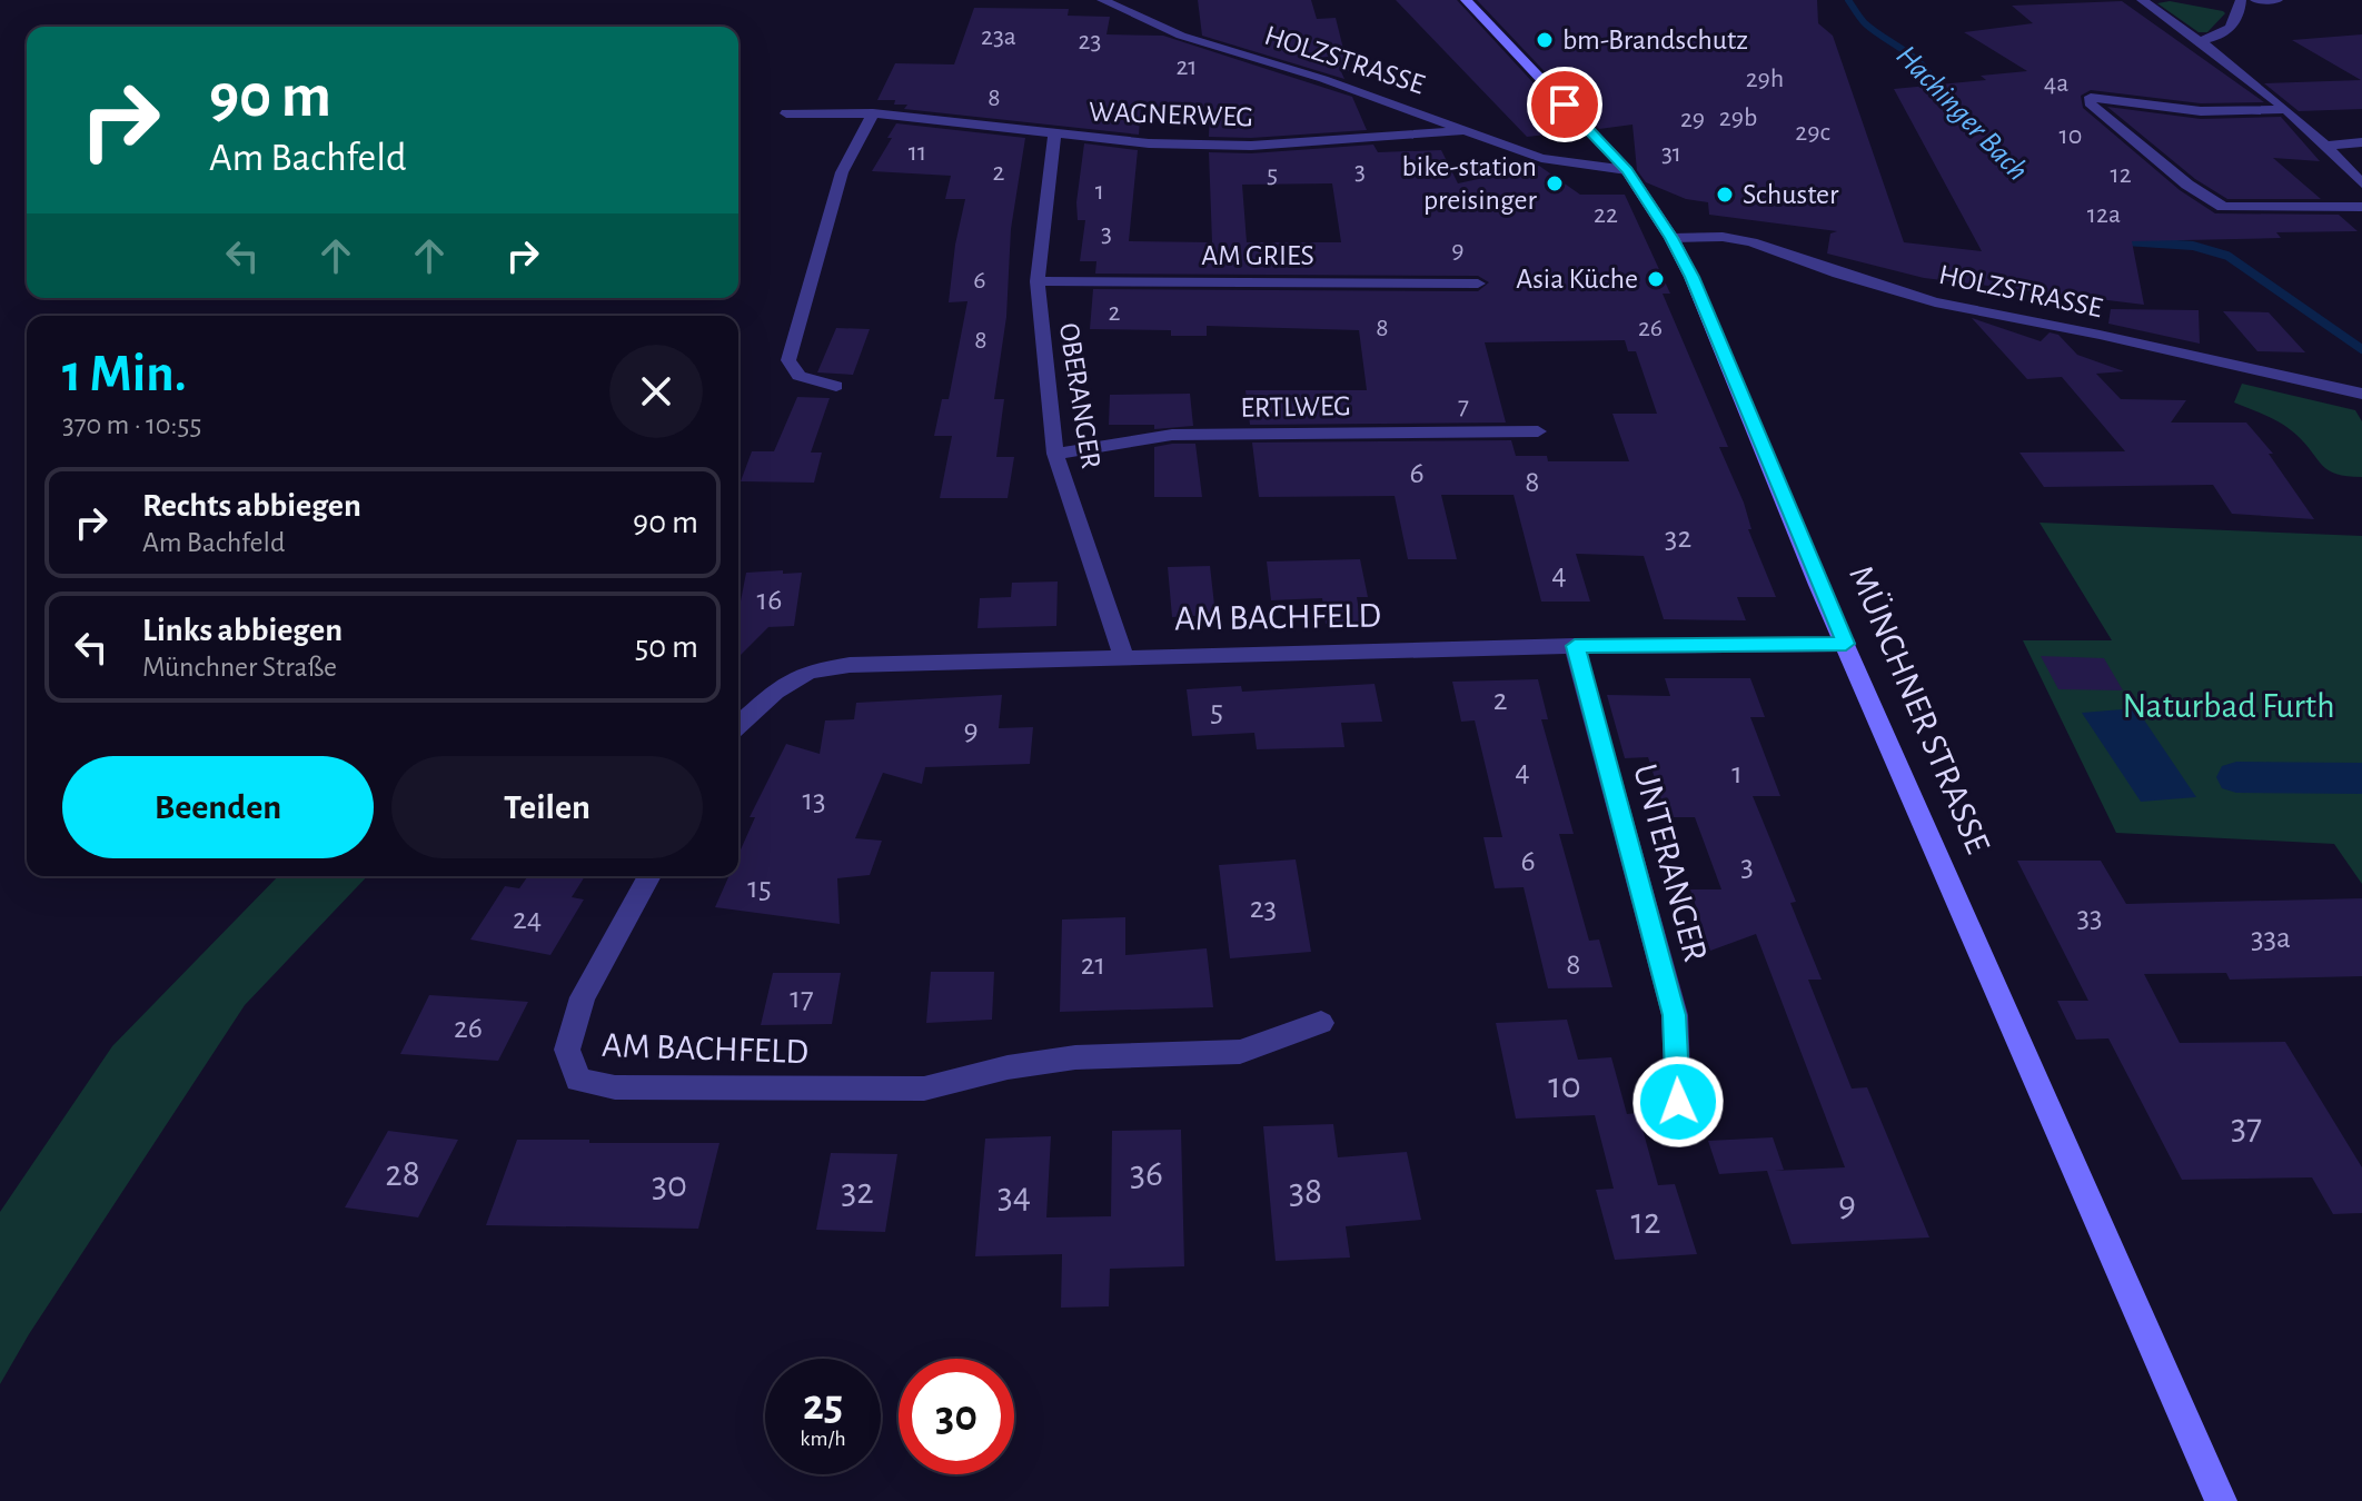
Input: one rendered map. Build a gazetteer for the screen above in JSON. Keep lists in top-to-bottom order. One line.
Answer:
{"streets":{"main road":["MÜNCHNER STRASSE"],"street":["HOLZSTRASSE","WAGNERWEG","AM GRIES","OBERANGER","ERTLWEG","AM BACHFELD","UNTERANGER"]},"crossings":[["HOLZSTRASSE","WAGNERWEG"],["HOLZSTRASSE","MÜNCHNER STRASSE"],["WAGNERWEG","OBERANGER"],["AM GRIES","OBERANGER"],["OBERANGER","ERTLWEG"],["OBERANGER","AM BACHFELD"],["AM BACHFELD","MÜNCHNER STRASSE"],["AM BACHFELD","UNTERANGER"]],"water":["Hachinger Bach"],"parks":["Naturbad Furth"],"places":["bm-Brandschutz","bike-station preisinger","Schuster","Asia Küche"],"house_numbers":["23a","23","21","29h","4a","8","29b","29","29c","10","11","31","3","2","5","12","1","22","12a","3","9","6","2","8","26","8","7","6","8","32","4","16","2","5","9","4","1","13","6","3","15","23","33","24","33a","21","8","17","26","10","37","28","36","30","32","38","34","9","12"],"page":{"turn":["90 m","Am Bachfeld"],"heading":["1 Min.","370 m · 10:55"],"list":[{"name":"Rechts abbiegen","note":"Am Bachfeld","value":"90 m"},{"name":"Links abbiegen","note":"Münchner Straße","value":"50 m"}],"buttons":["Beenden","Teilen"],"speed":"25 km/h","limit":"30"}}
